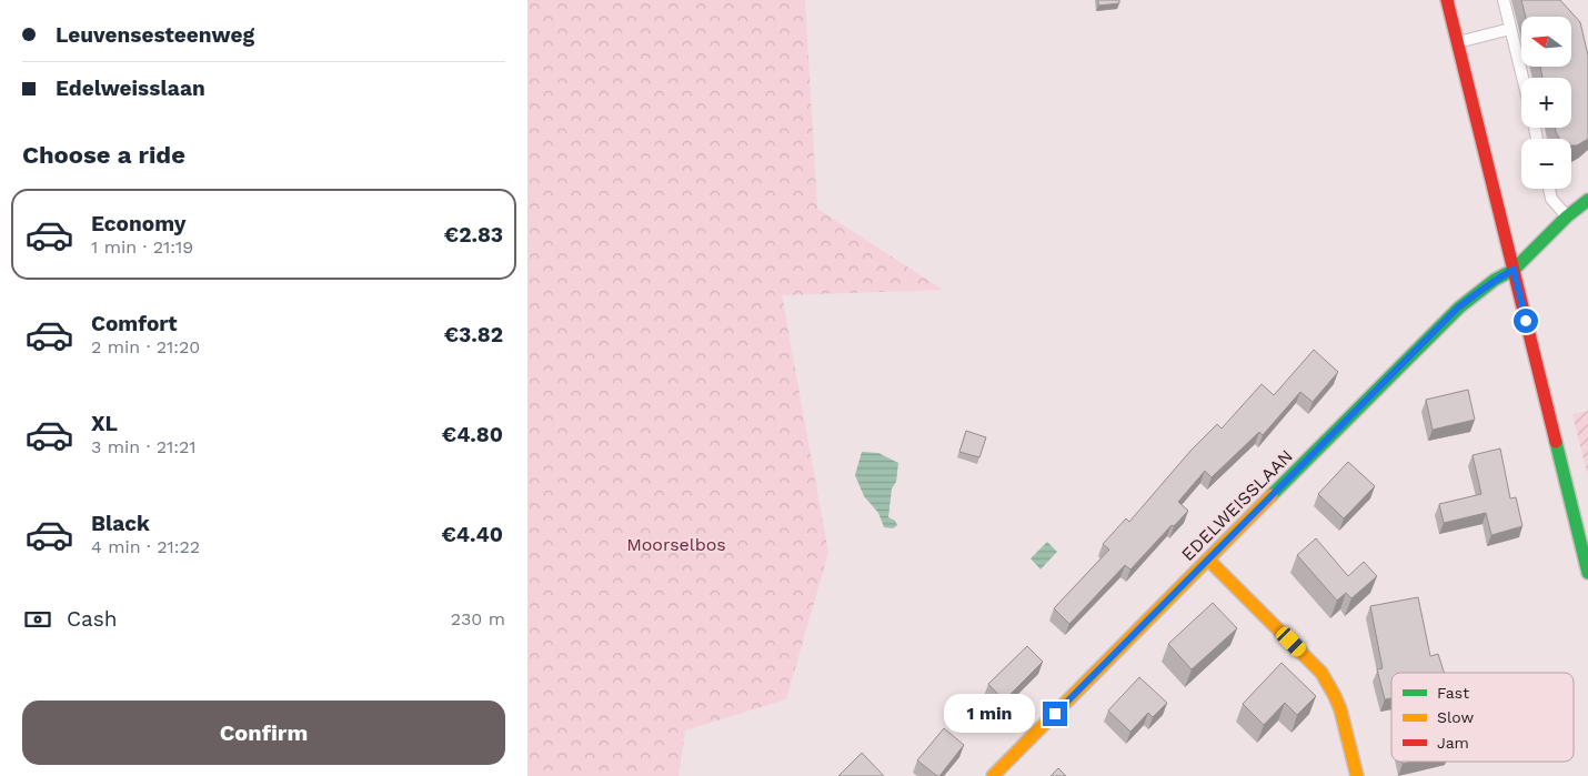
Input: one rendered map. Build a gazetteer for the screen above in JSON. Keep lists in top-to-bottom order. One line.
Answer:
{"streets":{"street":["EDELWEISSLAAN"]},"parks":["Moorselbos"],"legend":["Fast","Slow","Jam"],"north":"left","page":{"banner":["Leuvensesteenweg","Edelweisslaan"],"map_buttons":["+","−"],"heading":"Choose a ride","list":[{"name":"Economy","note":"1 min · 21:19","value":"€2.83"},{"name":"Comfort","note":"2 min · 21:20","value":"€3.82"},{"name":"XL","note":"3 min · 21:21","value":"€4.80"},{"name":"Black","note":"4 min · 21:22","value":"€4.40"}],"pay":["Cash","230 m"],"buttons":"Confirm","bubble":"1 min"}}
